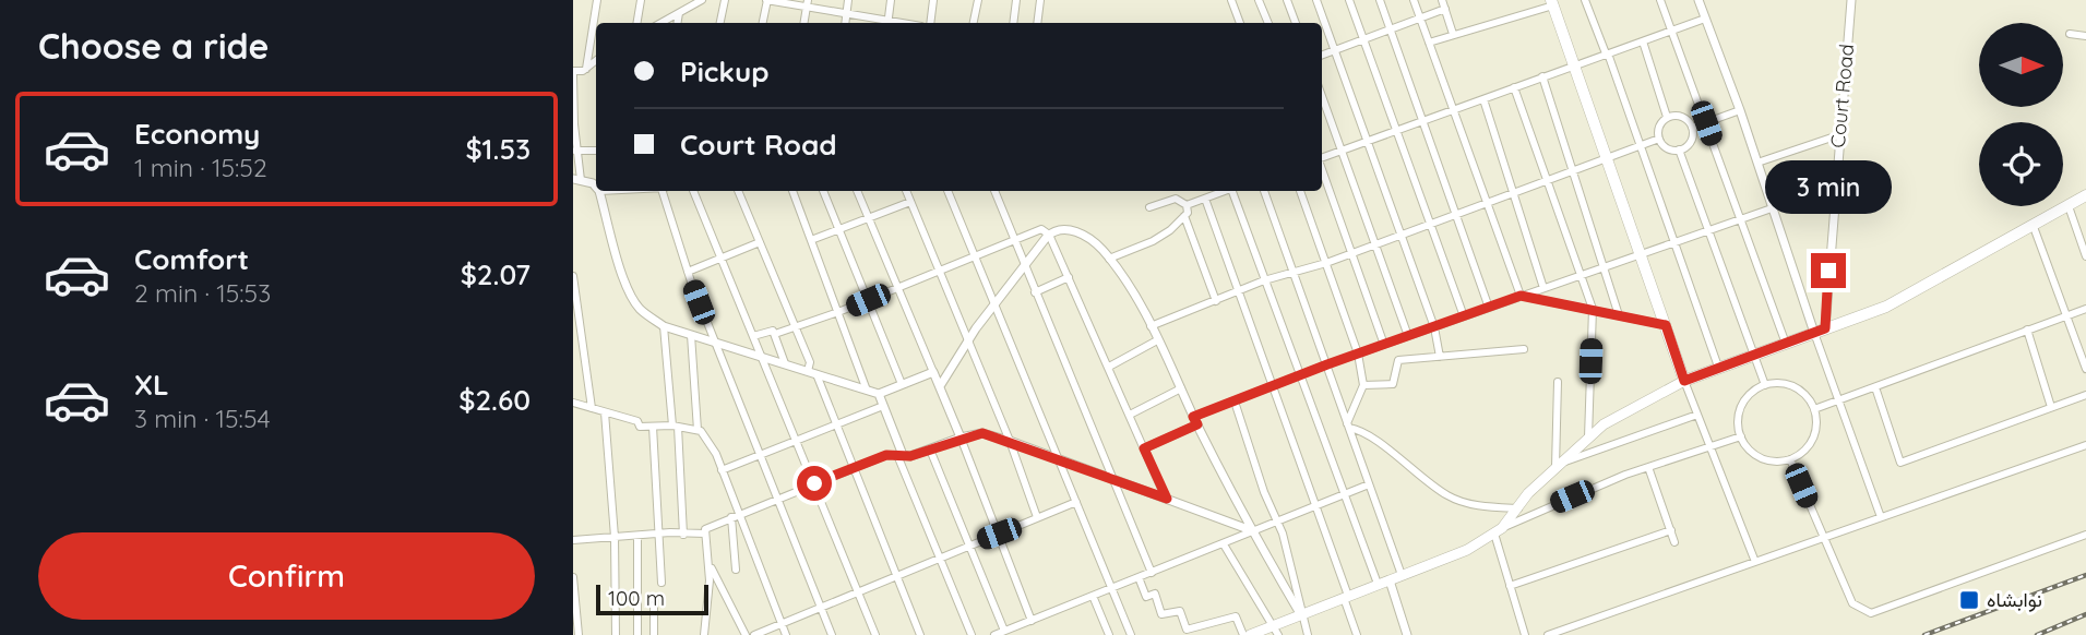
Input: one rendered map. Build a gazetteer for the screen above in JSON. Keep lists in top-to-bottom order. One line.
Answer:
{"streets":{"street":["Court Road"]},"places":{"transit":["نوابشاہ"]},"scale_bar":"100 m","north":"right","page":{"heading":"Choose a ride","banner":["Pickup","Court Road"],"list":[{"name":"Economy","note":"1 min · 15:52","value":"$1.53"},{"name":"Comfort","note":"2 min · 15:53","value":"$2.07"},{"name":"XL","note":"3 min · 15:54","value":"$2.60"}],"bubble":"3 min","buttons":"Confirm","scale":"100 m"}}
